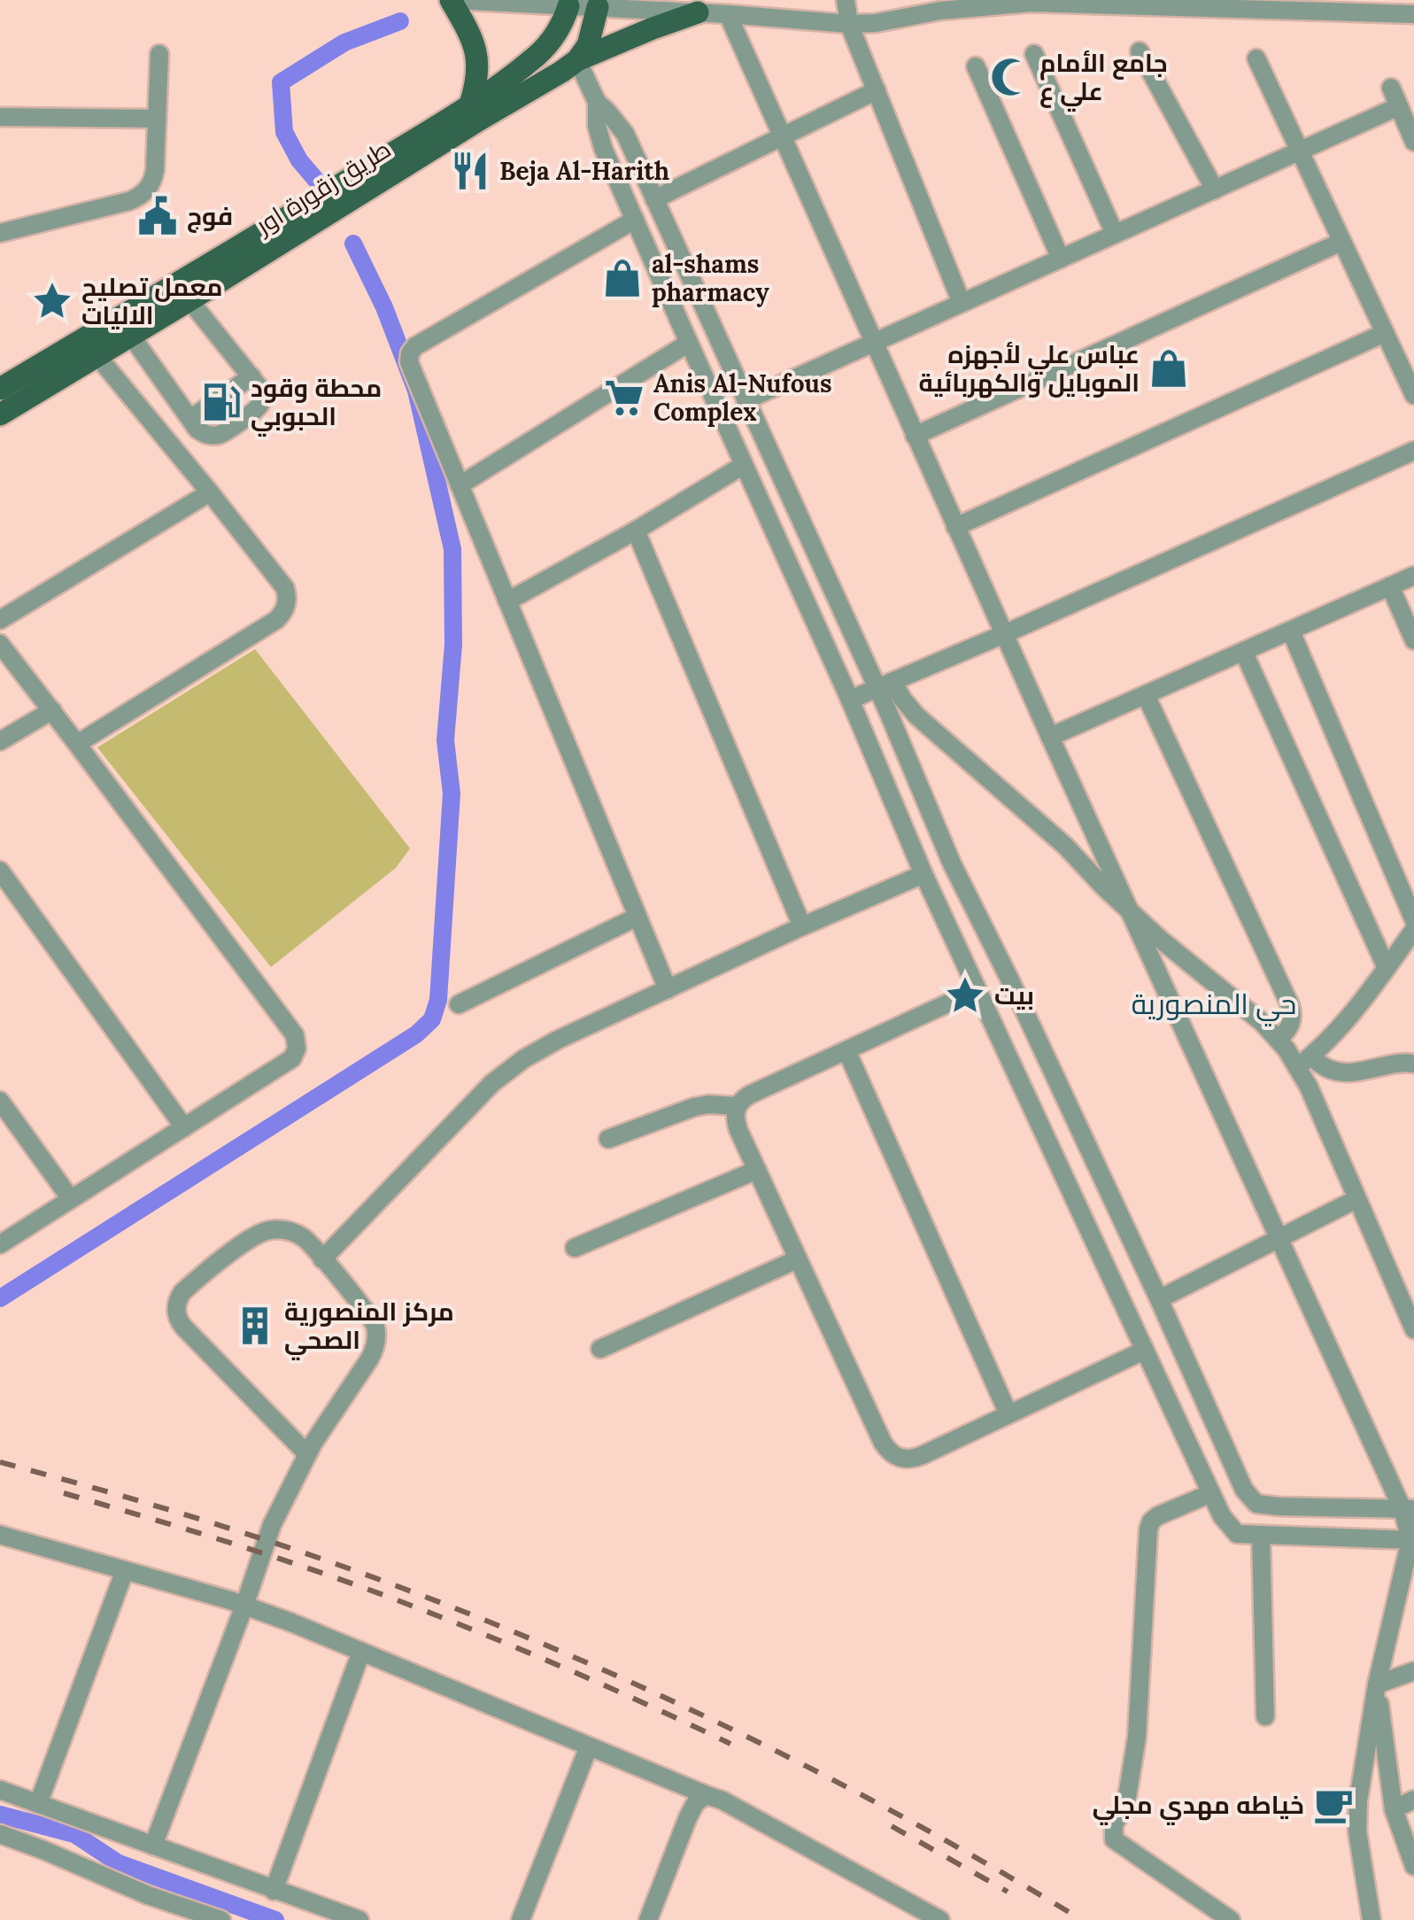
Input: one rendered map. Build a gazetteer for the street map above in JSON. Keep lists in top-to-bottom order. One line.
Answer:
{"streets":{"main road":["طريق زقورة اور"]},"districts":["حي المنصورية"],"places":{"mosque":["جامع الأمام علي ع"],"restaurant":["Beja Al-Harith"],"public building":["فوج"],"shop":["al-shams pharmacy","عباس علي لأجهزه الموبايل والكهربائية"],"place":["معمل تصليح الاليات","بيت"],"supermarket":["Anis Al-Nufous Complex"],"fuel station":["محطة وقود الحبوبي"],"building":["مركز المنصورية الصحي"],"cafe":["خياطه مهدي مجلي"]}}
